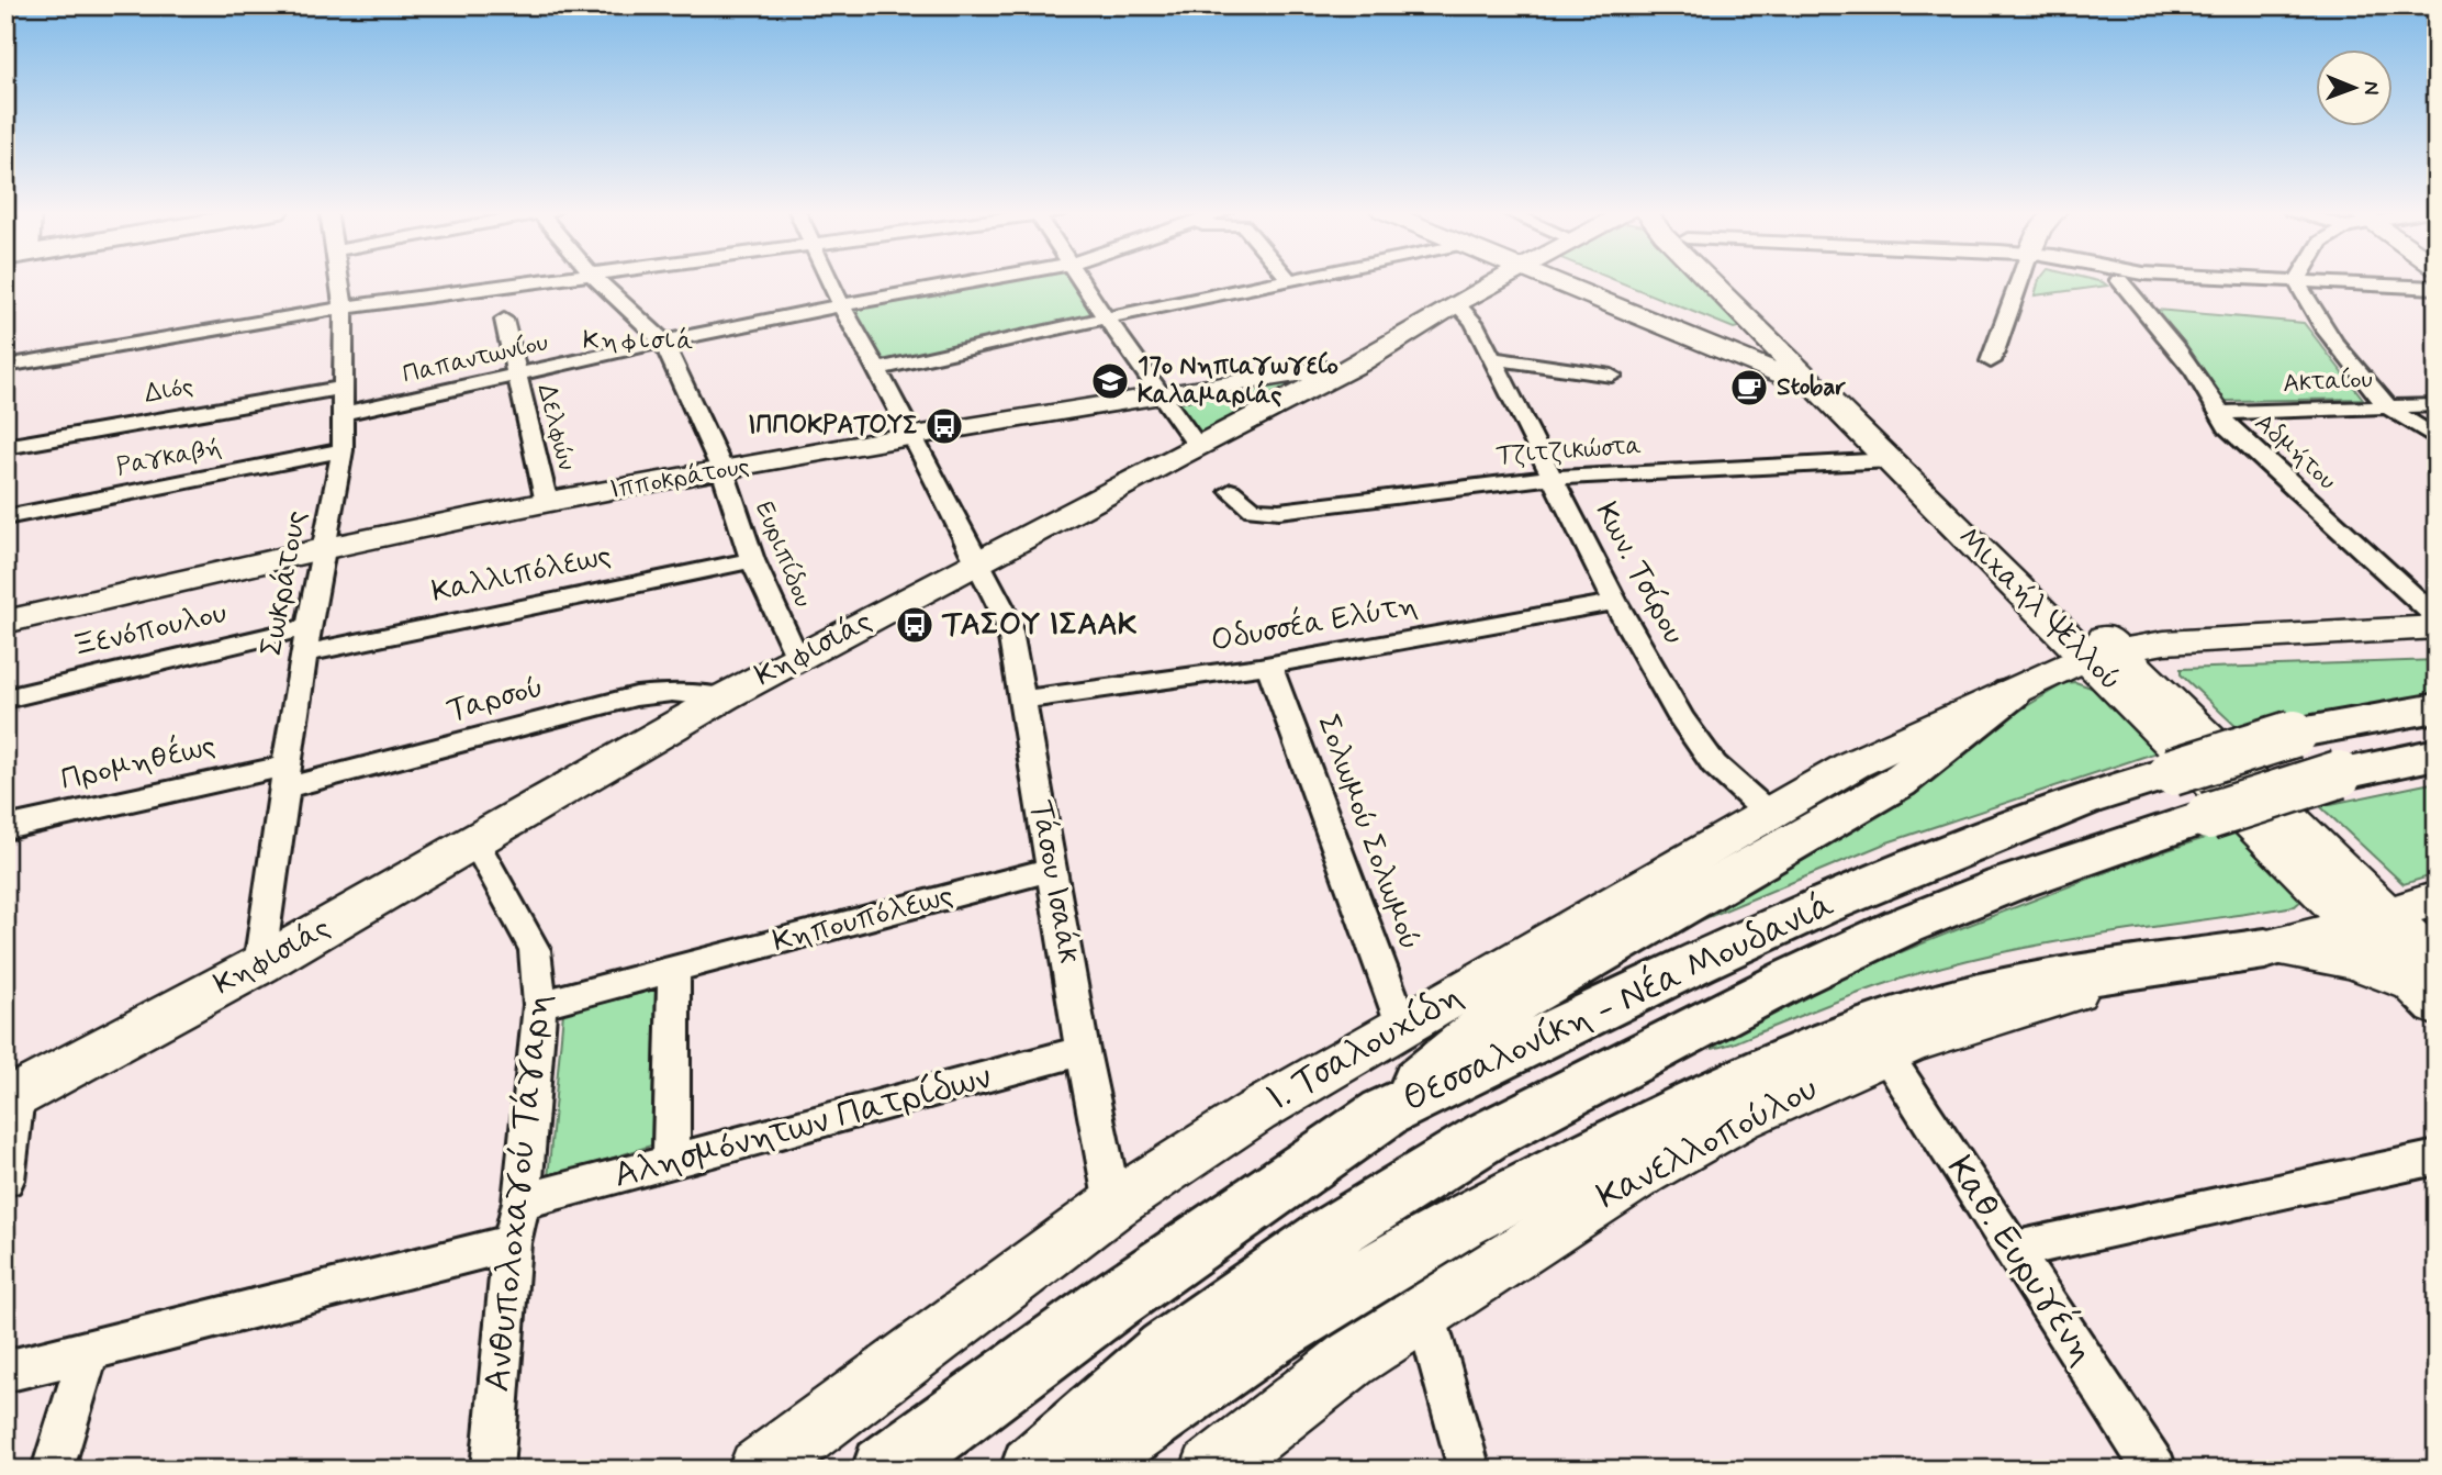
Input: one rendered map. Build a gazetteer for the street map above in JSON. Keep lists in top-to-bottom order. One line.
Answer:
{"streets":{"main road":["Ιπποκράτους","Μιχαήλ Ψελλού","Κηφισιάς","Θεσσαλονίκη - Νέα Μουδανιά","Ι. Τσαλουχίδη","Κανελλοπούλου"],"street":["Παπαντωνίου","Ακταίου","Διός","Δελφών","Τζιτζικώστα","Αδμήτου","Ραγκαβή","Ευριπίδου","Κων. Τσίρου","Καλλιπόλεως","Σωκράτους","Οδυσσέα Ελύτη","Ξενόπουλου","Ταρσού","Προμηθέως","Σολωμού Σολωμού","Τάσου Ισαάκ","Κηπουπόλεως","Αλησμόνητων Πατρίδων","Ανθυπολοχαγού Τάγαρη","Καθ. Ευρυγένη"]},"crossings":[["Παπαντωνίου","Δελφών"],["Παπαντωνίου","Ευριπίδου"],["Παπαντωνίου","Σωκράτους"],["Παπαντωνίου","Τάσου Ισαάκ"],["Ακταίου","Αδμήτου"],["Διός","Σωκράτους"],["Δελφών","Ιπποκράτους"],["Τζιτζικώστα","Κων. Τσίρου"],["Τζιτζικώστα","Μιχαήλ Ψελλού"],["Ραγκαβή","Σωκράτους"],["Ιπποκράτους","Ευριπίδου"],["Ιπποκράτους","Σωκράτους"],["Ιπποκράτους","Κηφισιάς"],["Ιπποκράτους","Τάσου Ισαάκ"],["Ευριπίδου","Καλλιπόλεως"],["Ευριπίδου","Κηφισιάς"],["Κων. Τσίρου","Οδυσσέα Ελύτη"],["Κων. Τσίρου","Κηφισιάς"],["Κων. Τσίρου","Ι. Τσαλουχίδη"],["Καλλιπόλεως","Σωκράτους"],["Σωκράτους","Ξενόπουλου"],["Σωκράτους","Κηφισιάς"],["Σωκράτους","Ταρσού"],["Σωκράτους","Προμηθέως"],["Μιχαήλ Ψελλού","Ι. Τσαλουχίδη"],["Οδυσσέα Ελύτη","Σολωμού Σολωμού"],["Οδυσσέα Ελύτη","Τάσου Ισαάκ"],["Κηφισιάς","Ταρσού"],["Κηφισιάς","Τάσου Ισαάκ"],["Κηφισιάς","Ανθυπολοχαγού Τάγαρη"],["Ταρσού","Προμηθέως"],["Σολωμού Σολωμού","Ι. Τσαλουχίδη"],["Τάσου Ισαάκ","Κηπουπόλεως"],["Τάσου Ισαάκ","Ι. Τσαλουχίδη"],["Τάσου Ισαάκ","Αλησμόνητων Πατρίδων"],["Κηπουπόλεως","Ανθυπολοχαγού Τάγαρη"],["Αλησμόνητων Πατρίδων","Ανθυπολοχαγού Τάγαρη"],["Κανελλοπούλου","Καθ. Ευρυγένη"]],"districts":["Κηφισιά"],"places":{"school or university":["17ο Νηπιαγωγείο Καλαμαριάς"],"cafe":["Stobar"],"bus stop":["ΙΠΠΟΚΡΑΤΟΥΣ","ΤΑΣΟΥ ΙΣΑΑΚ"]},"north":"right"}
